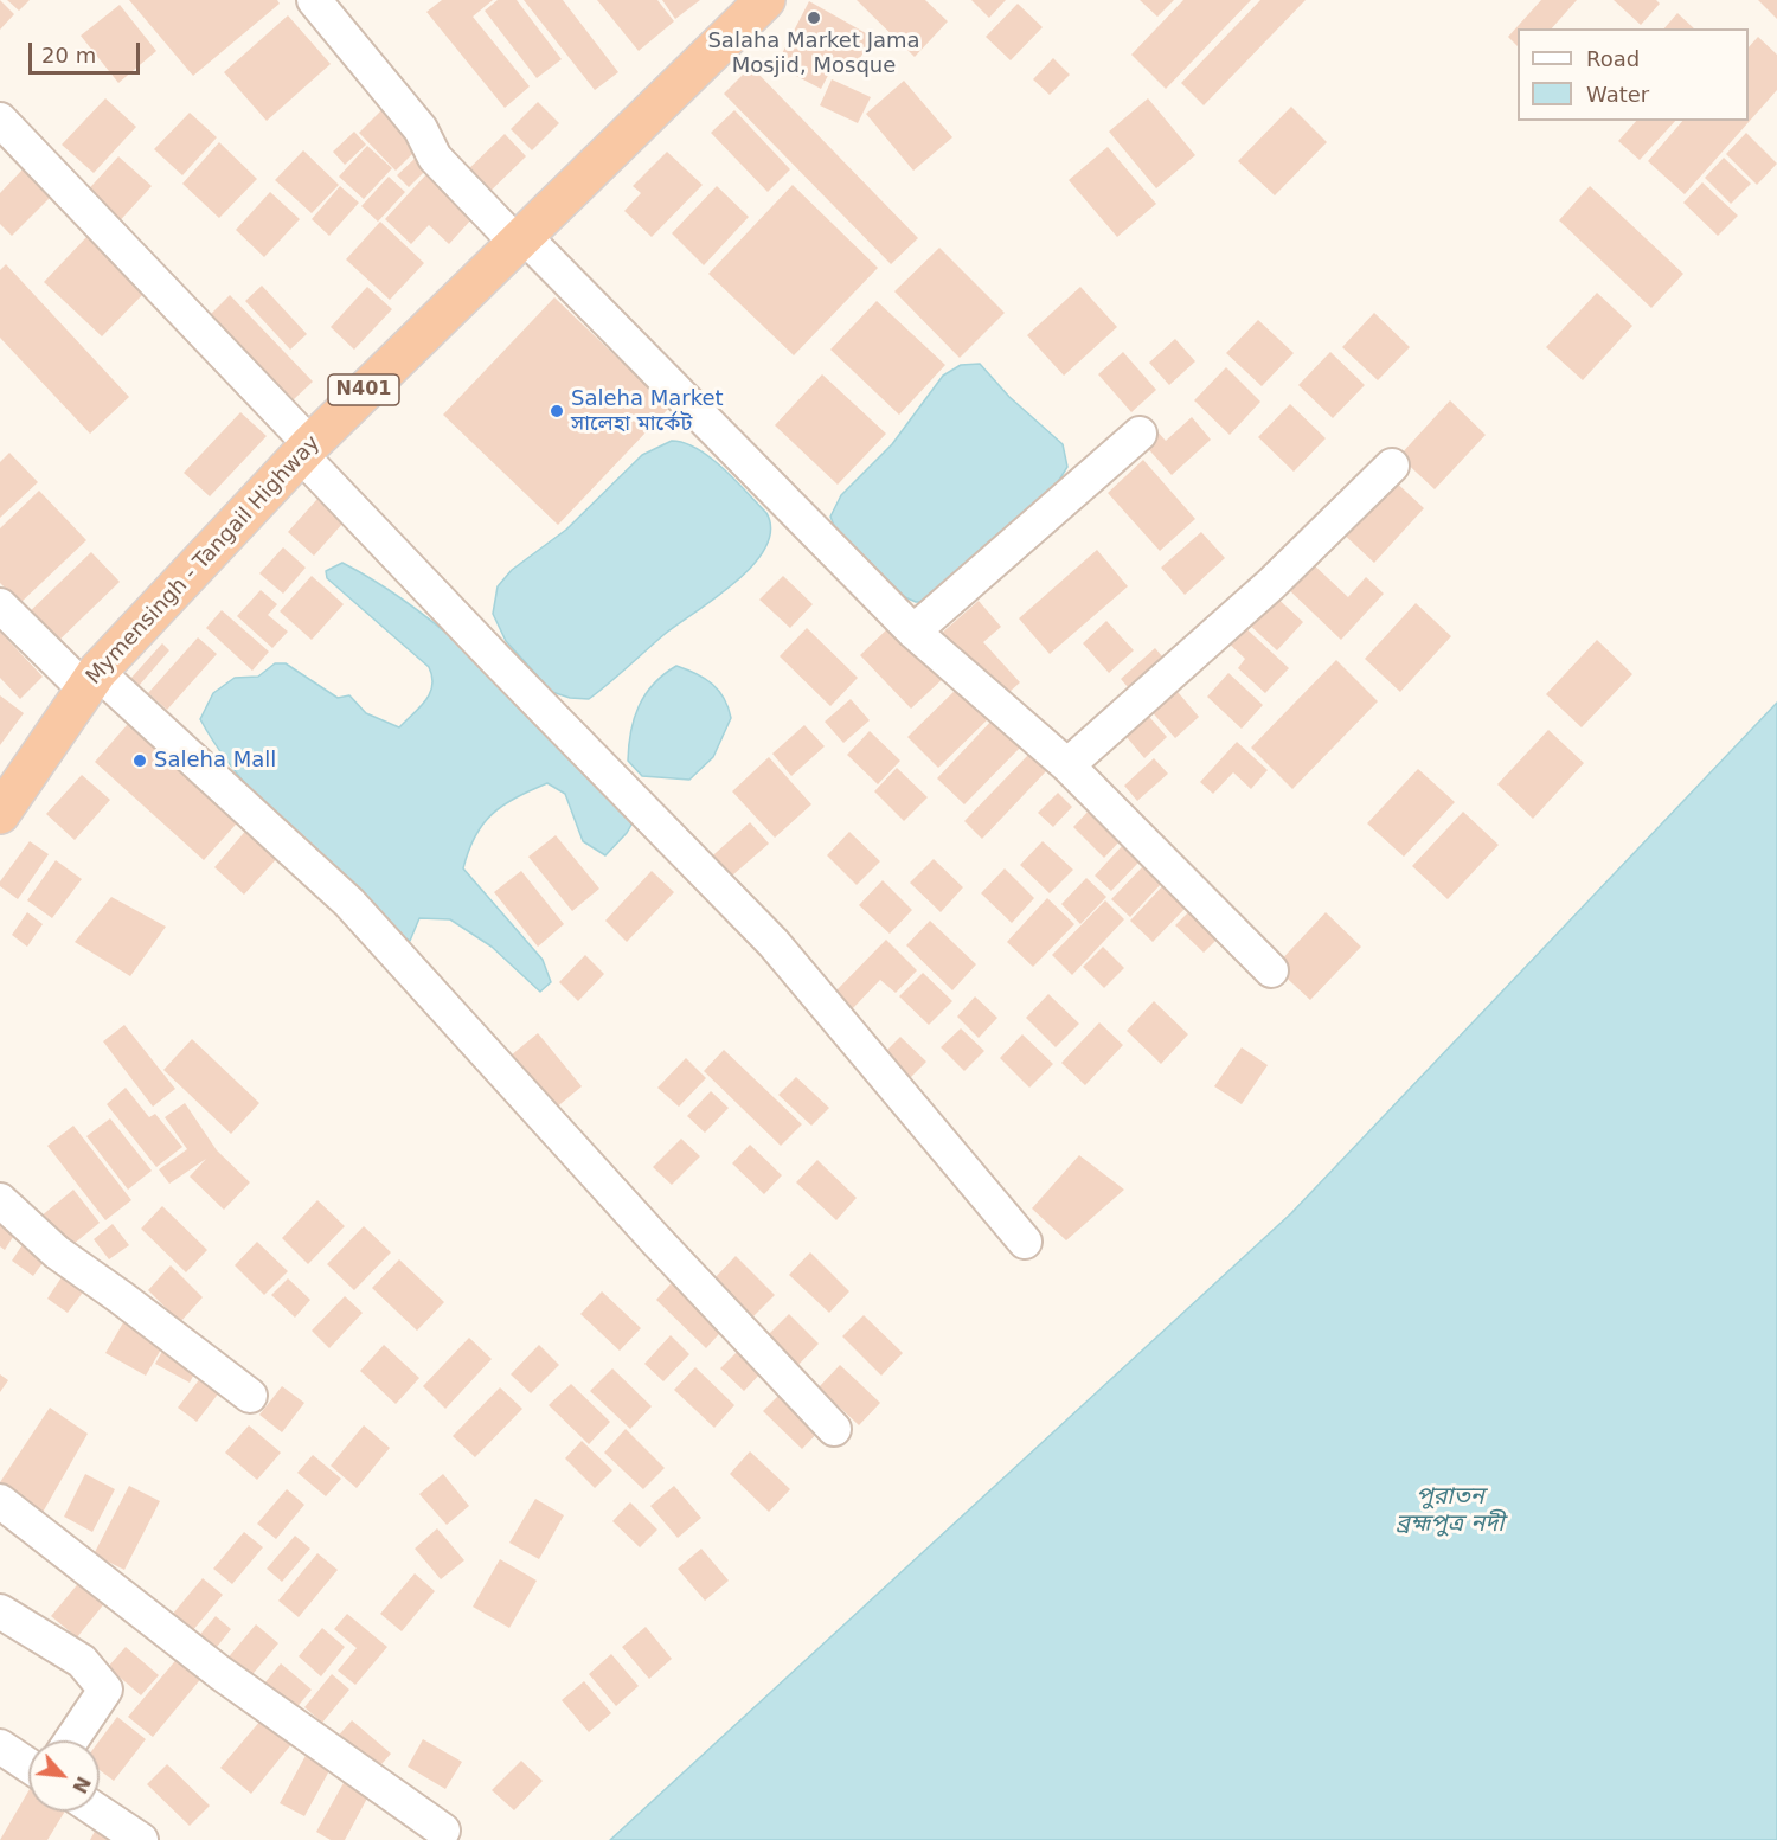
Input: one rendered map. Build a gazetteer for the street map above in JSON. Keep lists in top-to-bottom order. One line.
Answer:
{"streets":{"highway":["N401","Mymensingh - Tangail Highway"]},"water":["পুরাতন ব্রহ্মপুত্র নদী"],"places":["Salaha Market Jama Mosjid, Mosque","Saleha Market সালেহা মার্কেট","Saleha Mall"],"legend":["Road","Water"],"scale_bar":"20 m","north":"bottom right"}
